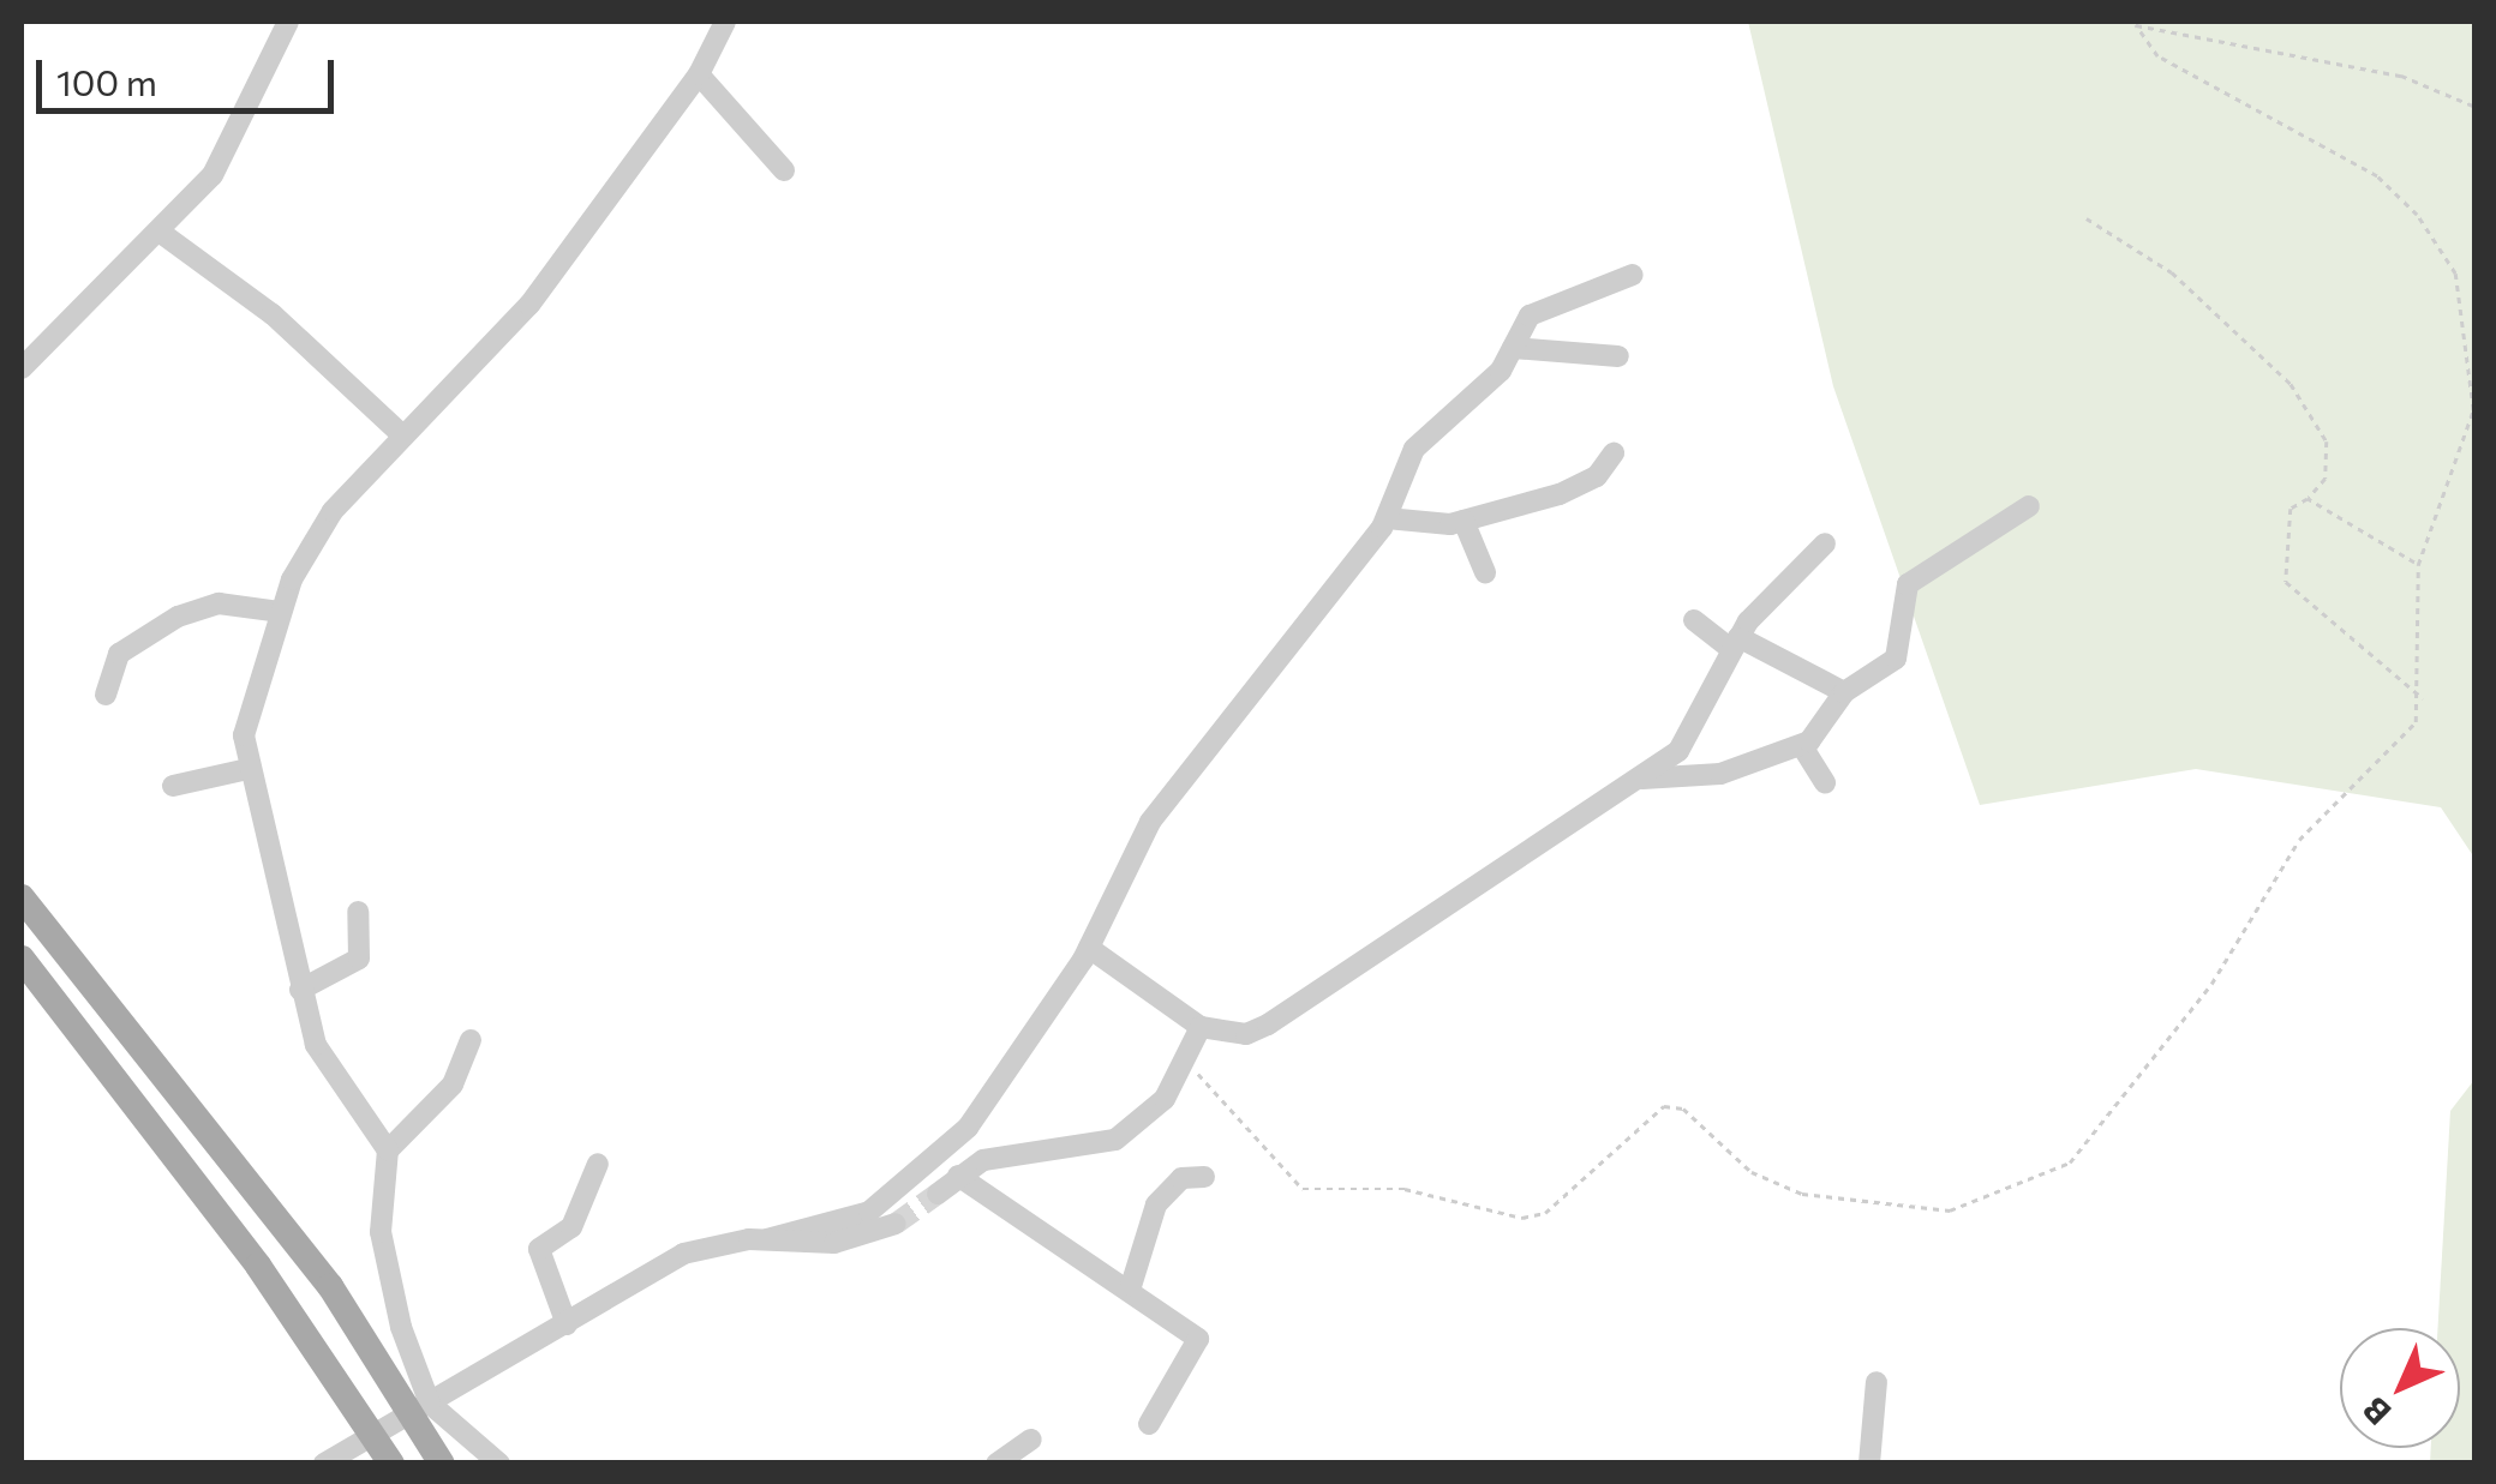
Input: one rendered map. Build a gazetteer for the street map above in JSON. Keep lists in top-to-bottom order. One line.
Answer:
{"scale_bar":"100 m","north":"bottom left"}
